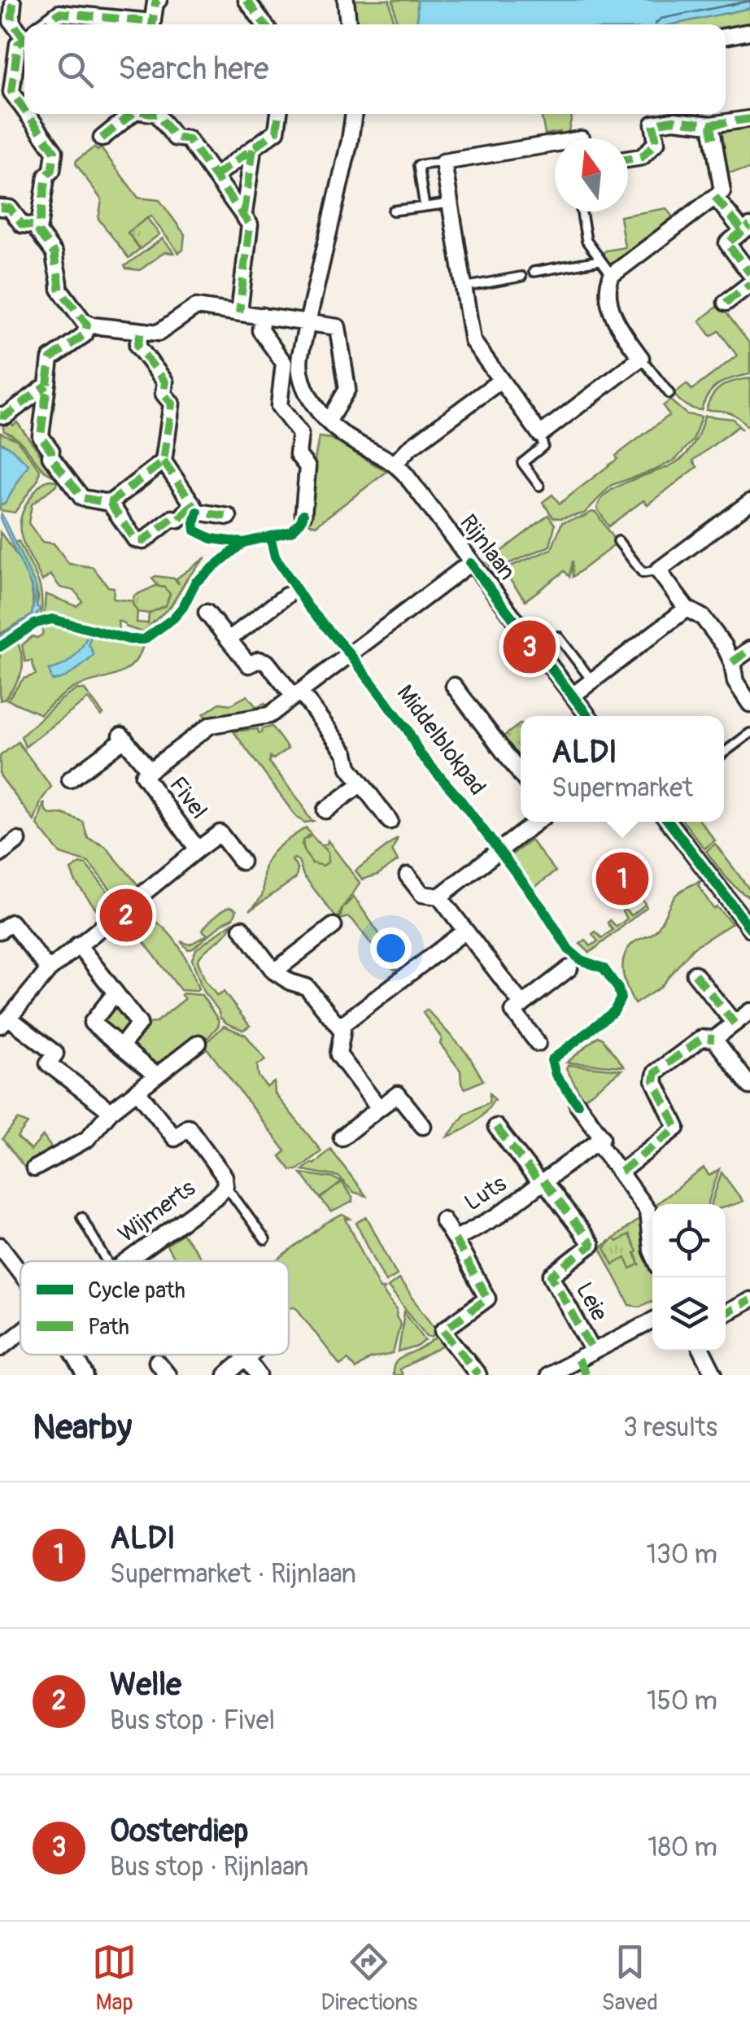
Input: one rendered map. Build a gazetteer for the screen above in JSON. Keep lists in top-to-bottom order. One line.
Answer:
{"streets":{"street":["Rijnlaan","Fivel","Luts","Wijmerts","Leie"],"cycle path":["Middelblokpad"]},"crossings":[["Rijnlaan","Fivel"],["Luts","Leie"]],"legend":["Cycle path","Path"],"north":"top","page":{"search":"Search here","pins":["3","1","2"],"popup":["ALDI","Supermarket"],"heading":["Nearby","3 results"],"list":[{"mark":"1","name":"ALDI","note":"Supermarket · Rijnlaan","value":"130 m"},{"mark":"2","name":"Welle","note":"Bus stop · Fivel","value":"150 m"},{"mark":"3","name":"Oosterdiep","note":"Bus stop · Rijnlaan","value":"180 m"}],"nav":["Map","Directions","Saved"]}}
